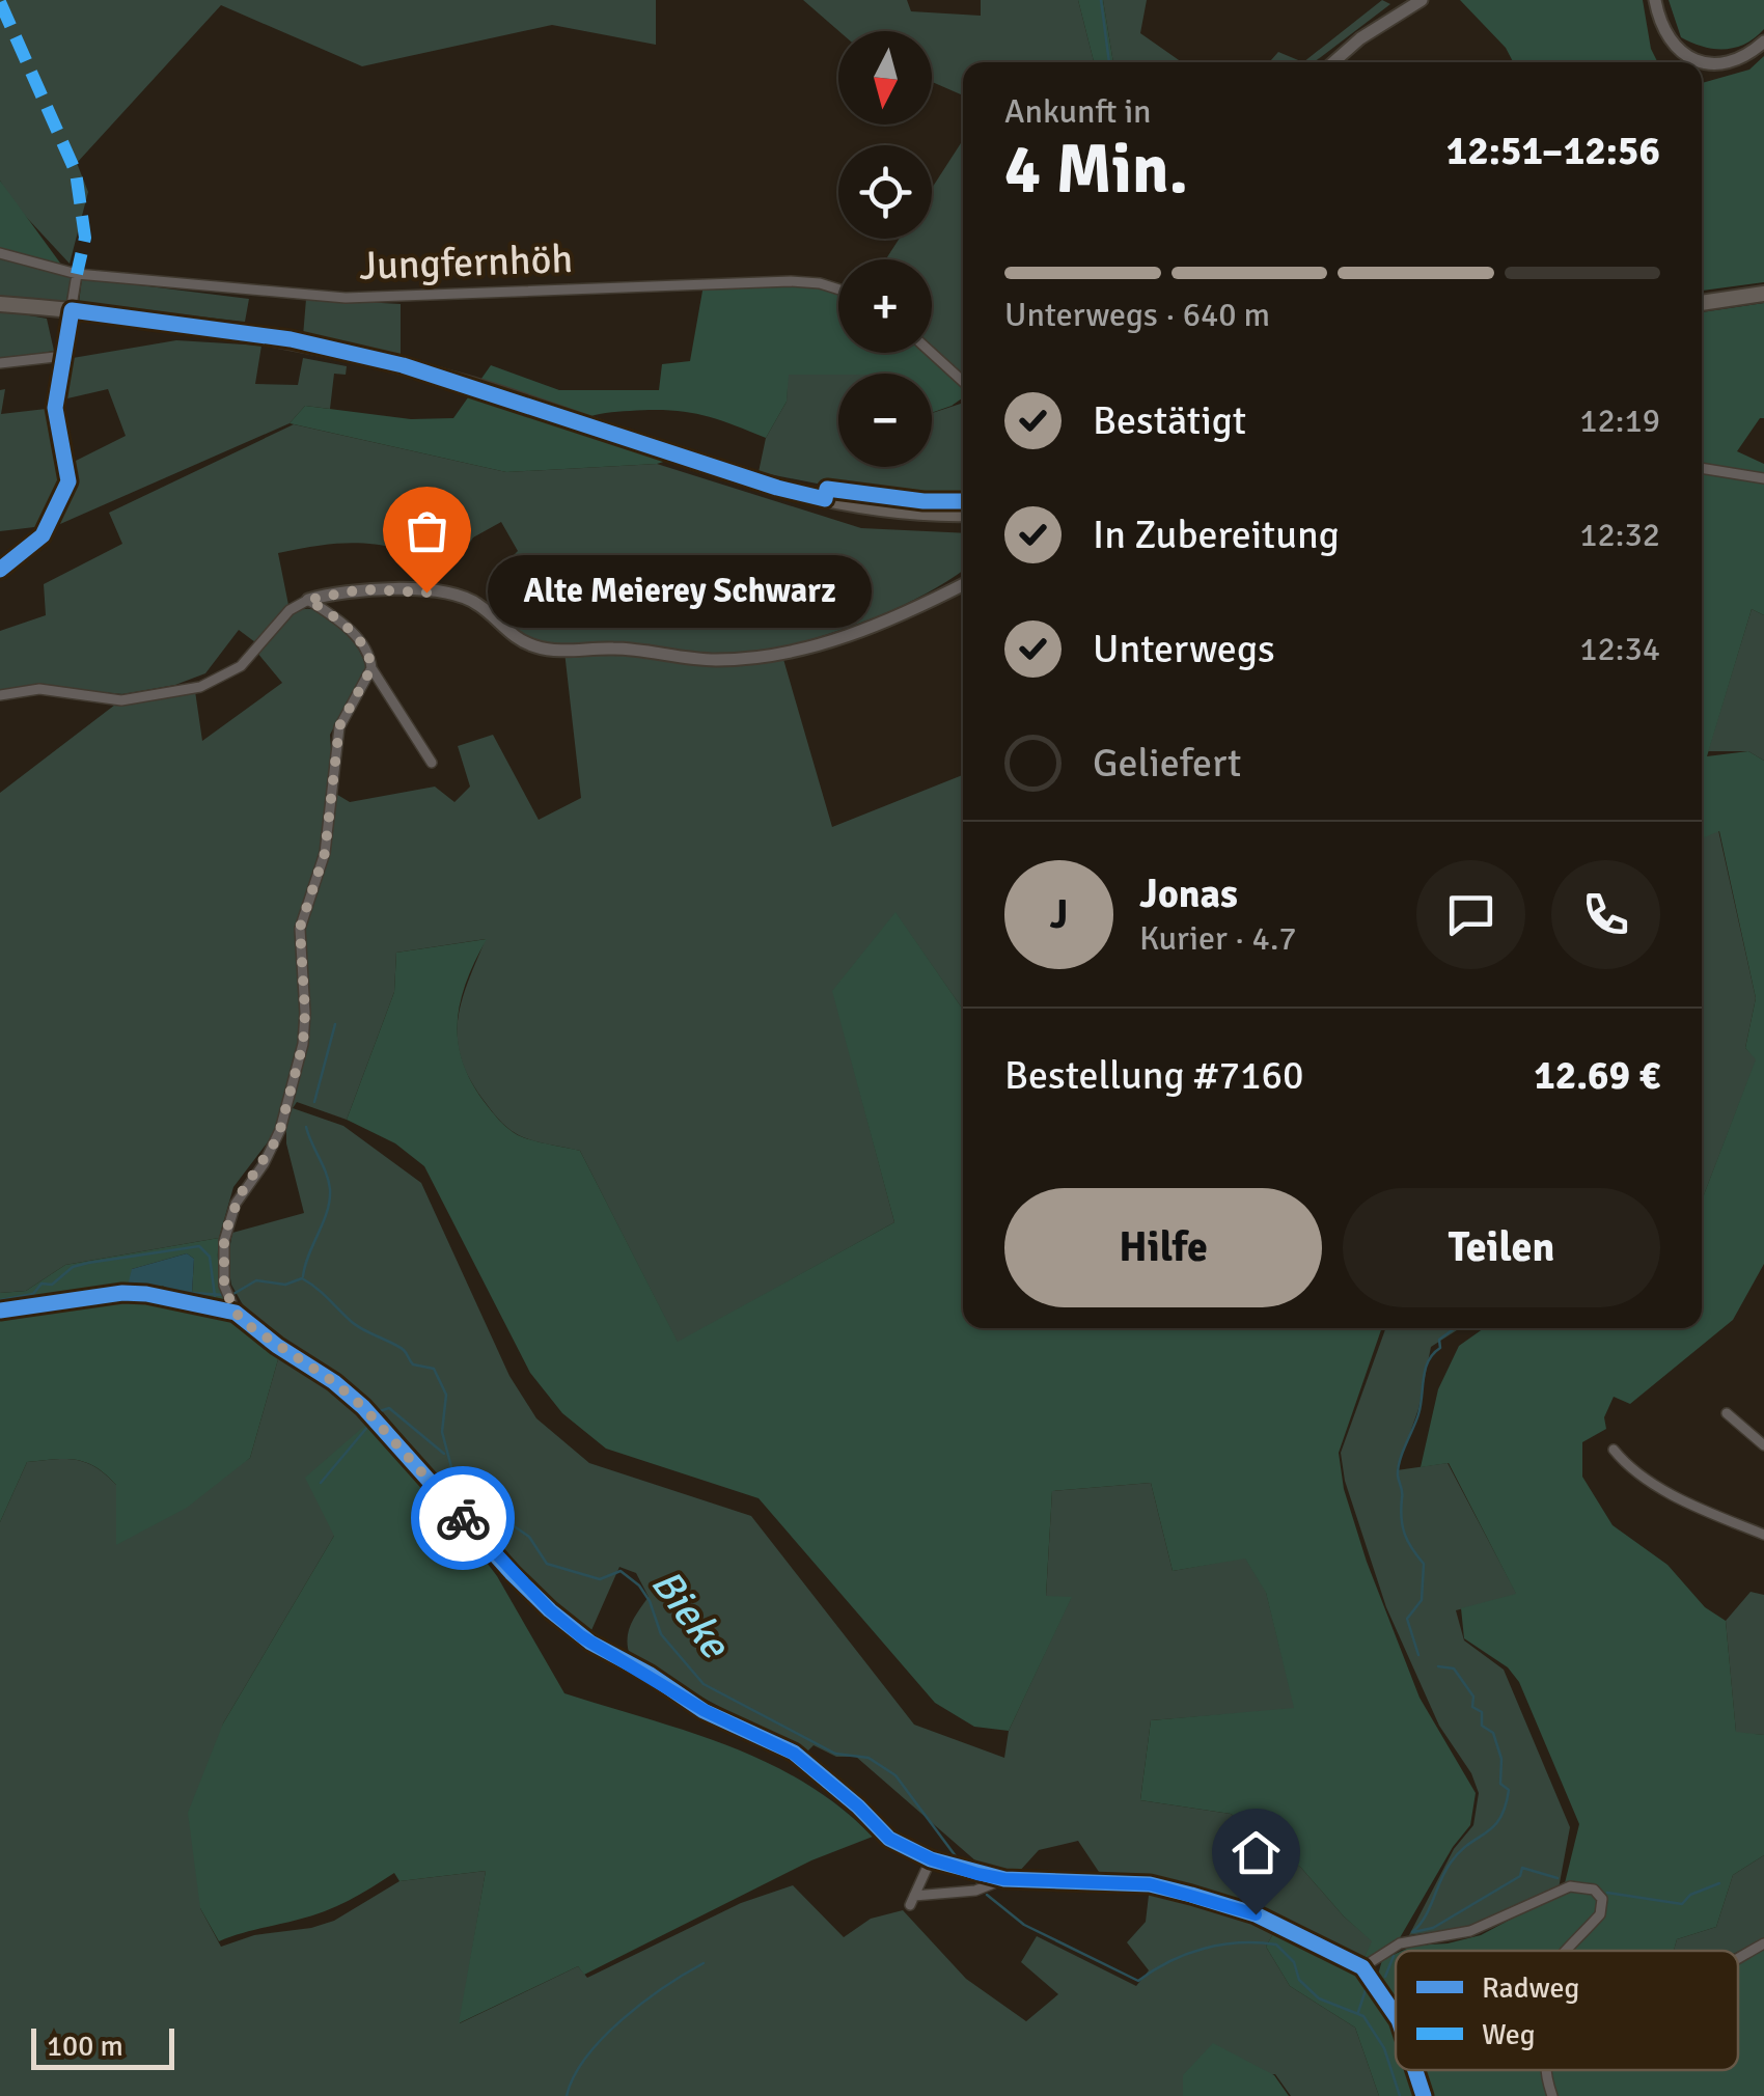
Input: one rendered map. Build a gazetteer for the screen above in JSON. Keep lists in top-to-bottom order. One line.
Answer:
{"streets":{"street":["Jungfernhöh"]},"water":["Bieke"],"places":["Alte Meierey Schwarz"],"legend":["Radweg","Weg"],"scale_bar":"100 m","north":"bottom","page":{"map_buttons":["+","−"],"heading":["4 Min.","Ankunft in","12:51–12:56"],"panel":["Jonas","Kurier · 4.7","Bestellung #7160","12.69 €"],"bar":"Unterwegs · 640 m","list":[["Bestätigt","12:19"],["In Zubereitung","12:32"],["Unterwegs","12:34"],"Geliefert"],"bubble":"Alte Meierey Schwarz","round":"J","buttons":["Hilfe","Teilen"],"scale":"100 m"}}
